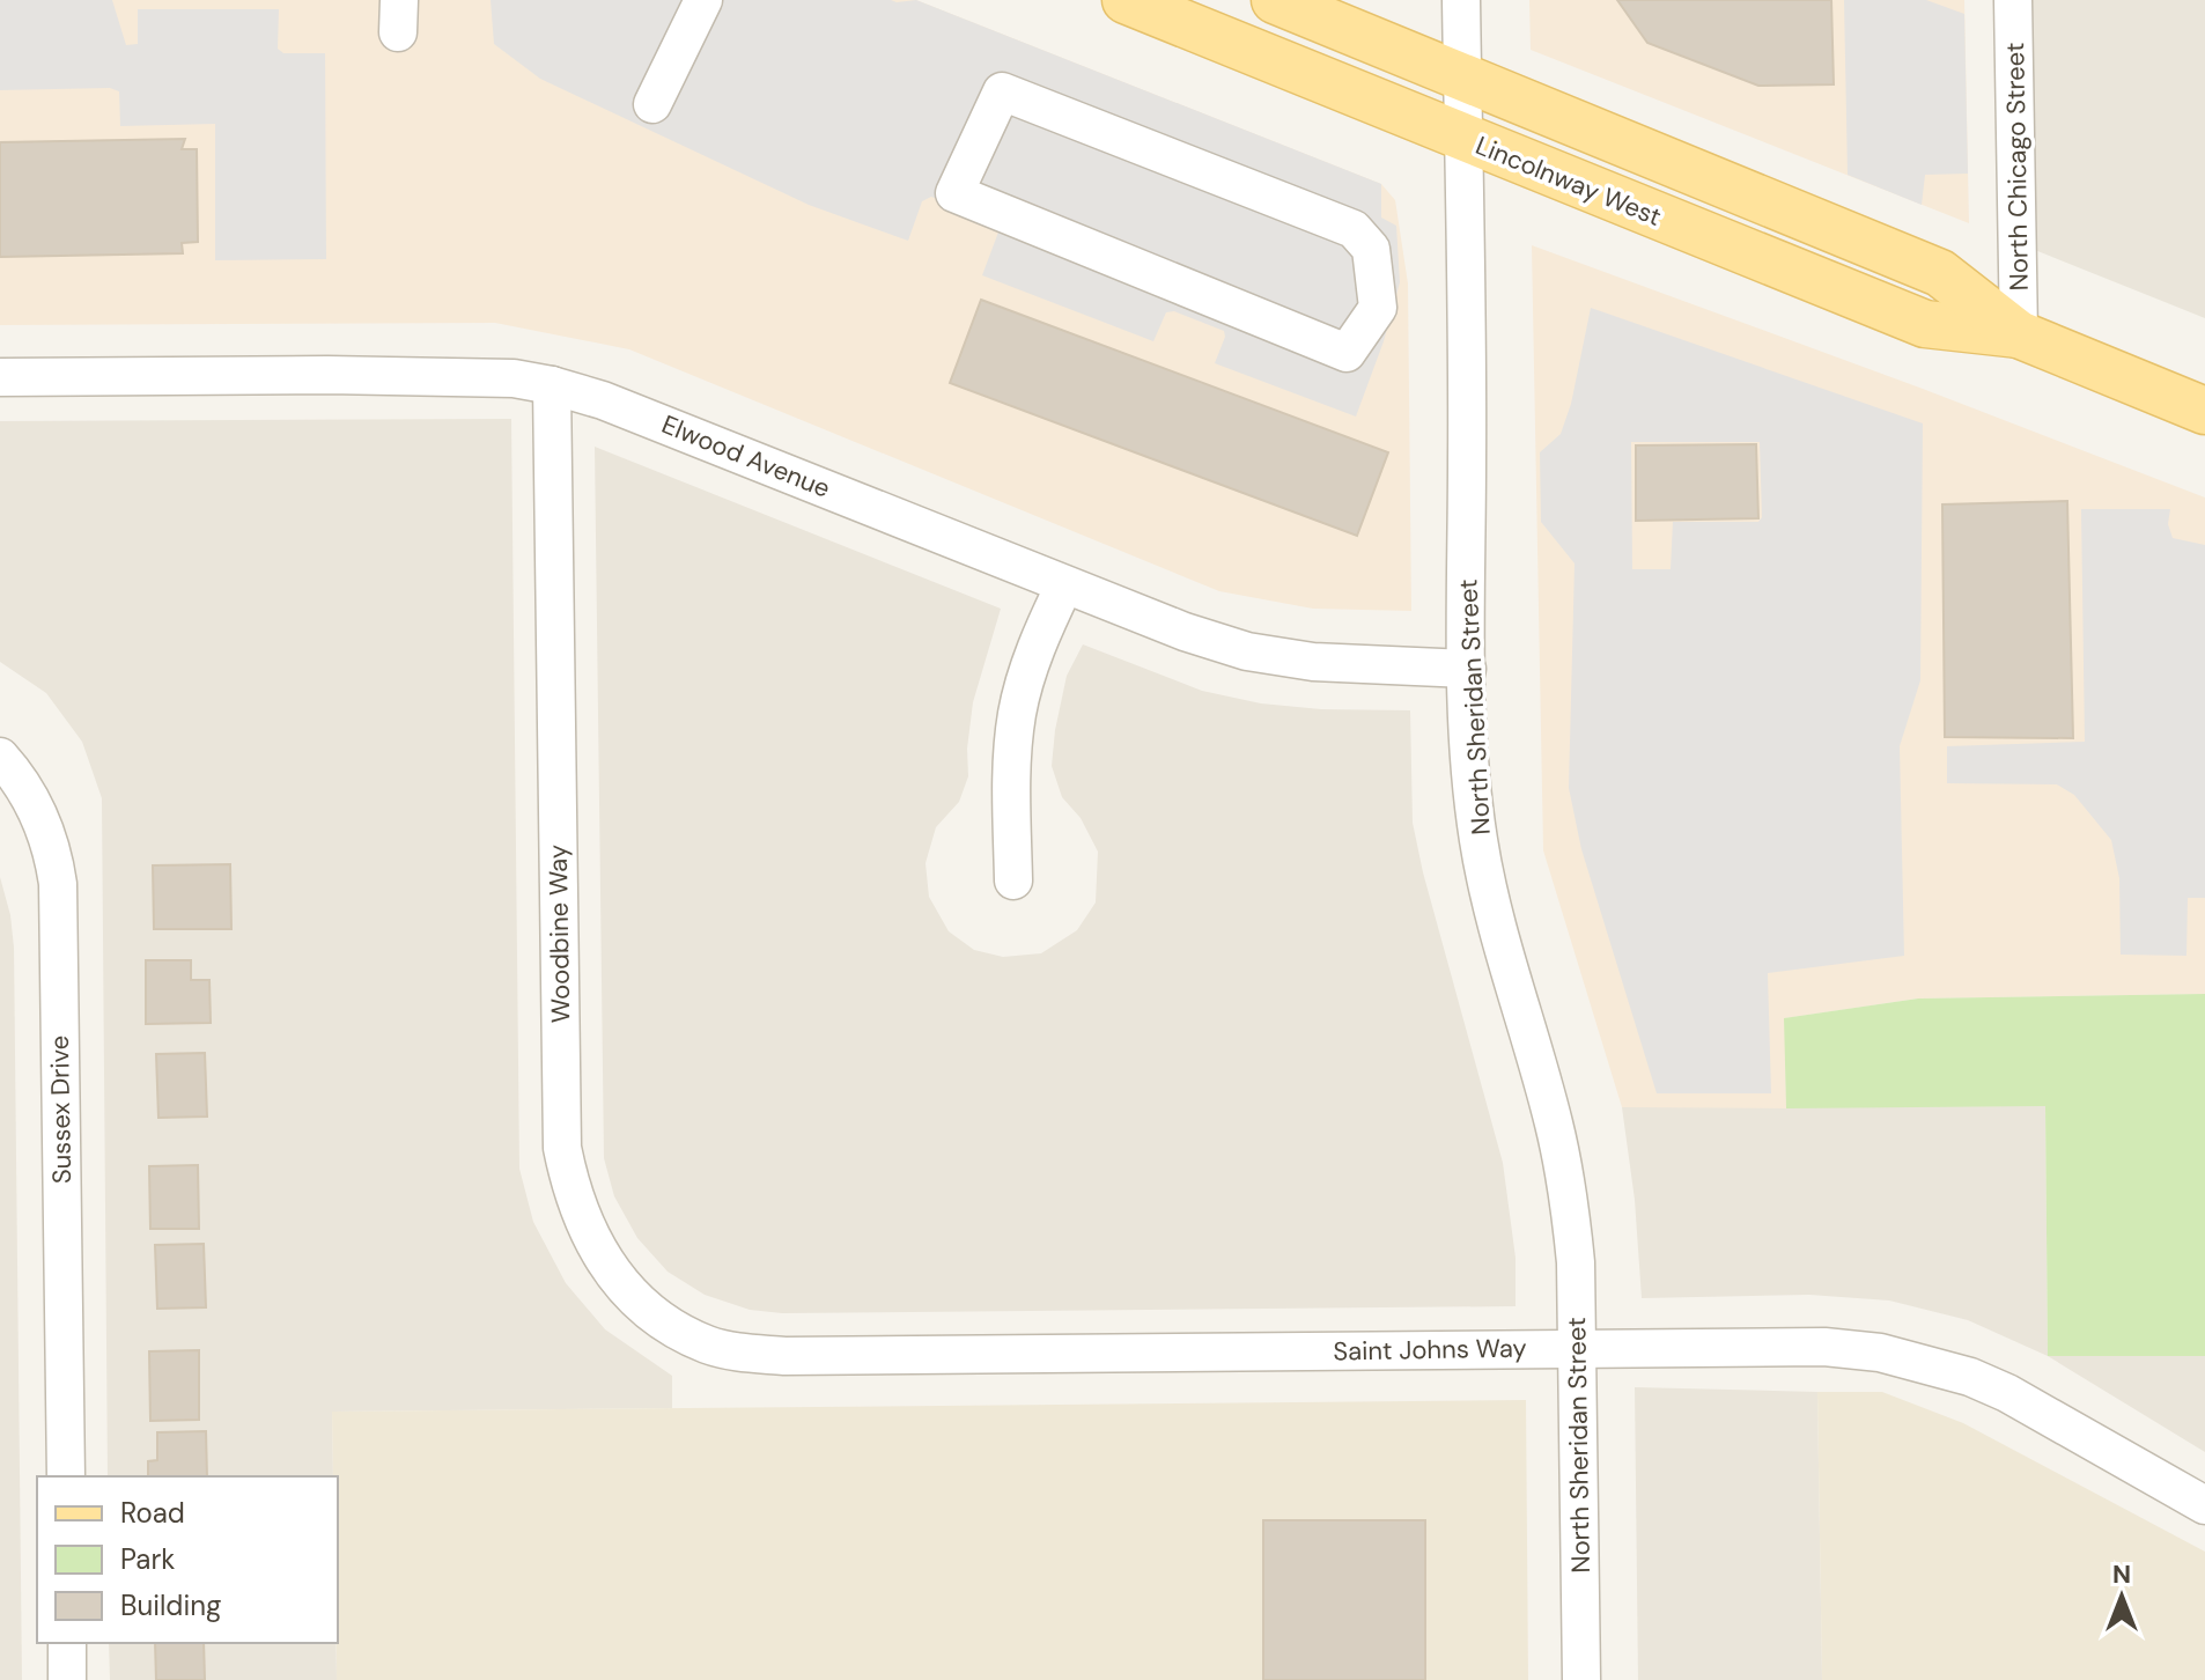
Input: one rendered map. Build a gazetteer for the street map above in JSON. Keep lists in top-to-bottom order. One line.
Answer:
{"streets":{"main road":["Lincolnway West"],"street":["North Chicago Street","Elwood Avenue","North Sheridan Street","Woodbine Way","Sussex Drive","Saint Johns Way"]},"crossings":[["North Chicago Street","Lincolnway West"],["Lincolnway West","North Sheridan Street"],["Elwood Avenue","North Sheridan Street"],["Elwood Avenue","Woodbine Way"],["North Sheridan Street","Saint Johns Way"],["Woodbine Way","Saint Johns Way"]],"legend":["Road","Park","Building"],"north":"top"}
